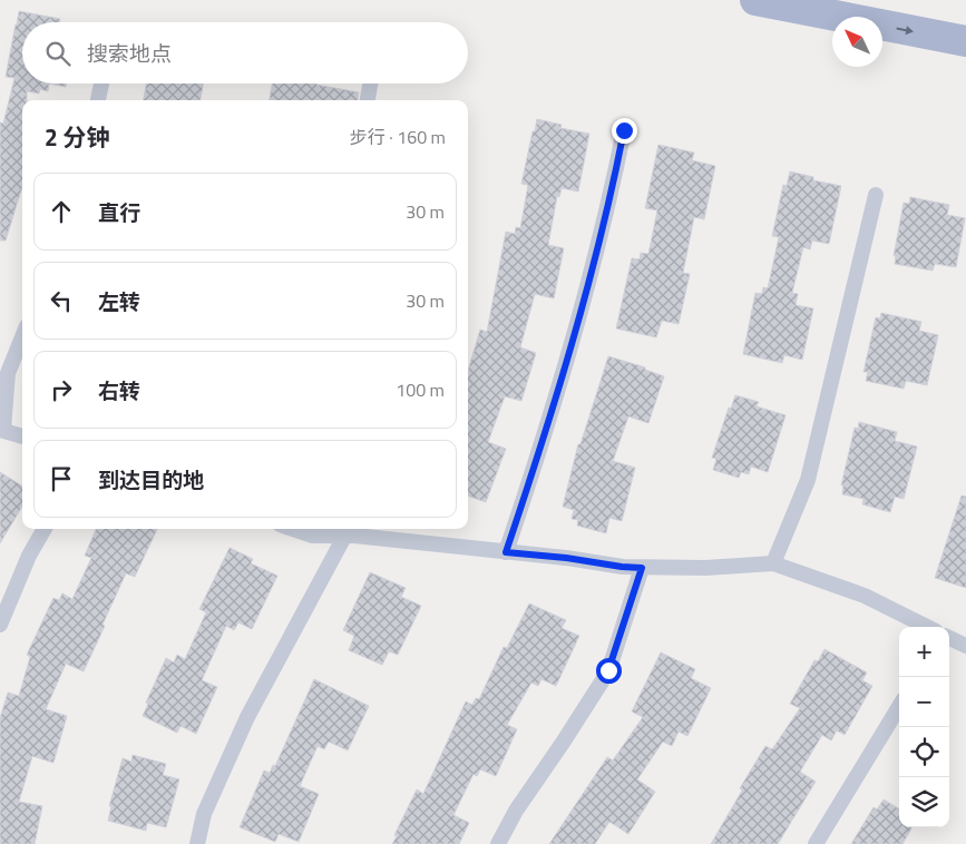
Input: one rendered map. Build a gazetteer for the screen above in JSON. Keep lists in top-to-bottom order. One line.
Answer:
{"north":"top left","page":{"search":"搜索地点","heading":["2 分钟","步行 · 160 m"],"list":[["直行","30 m"],["左转","30 m"],["右转","100 m"],"到达目的地"],"map_buttons":["+","−"]}}
